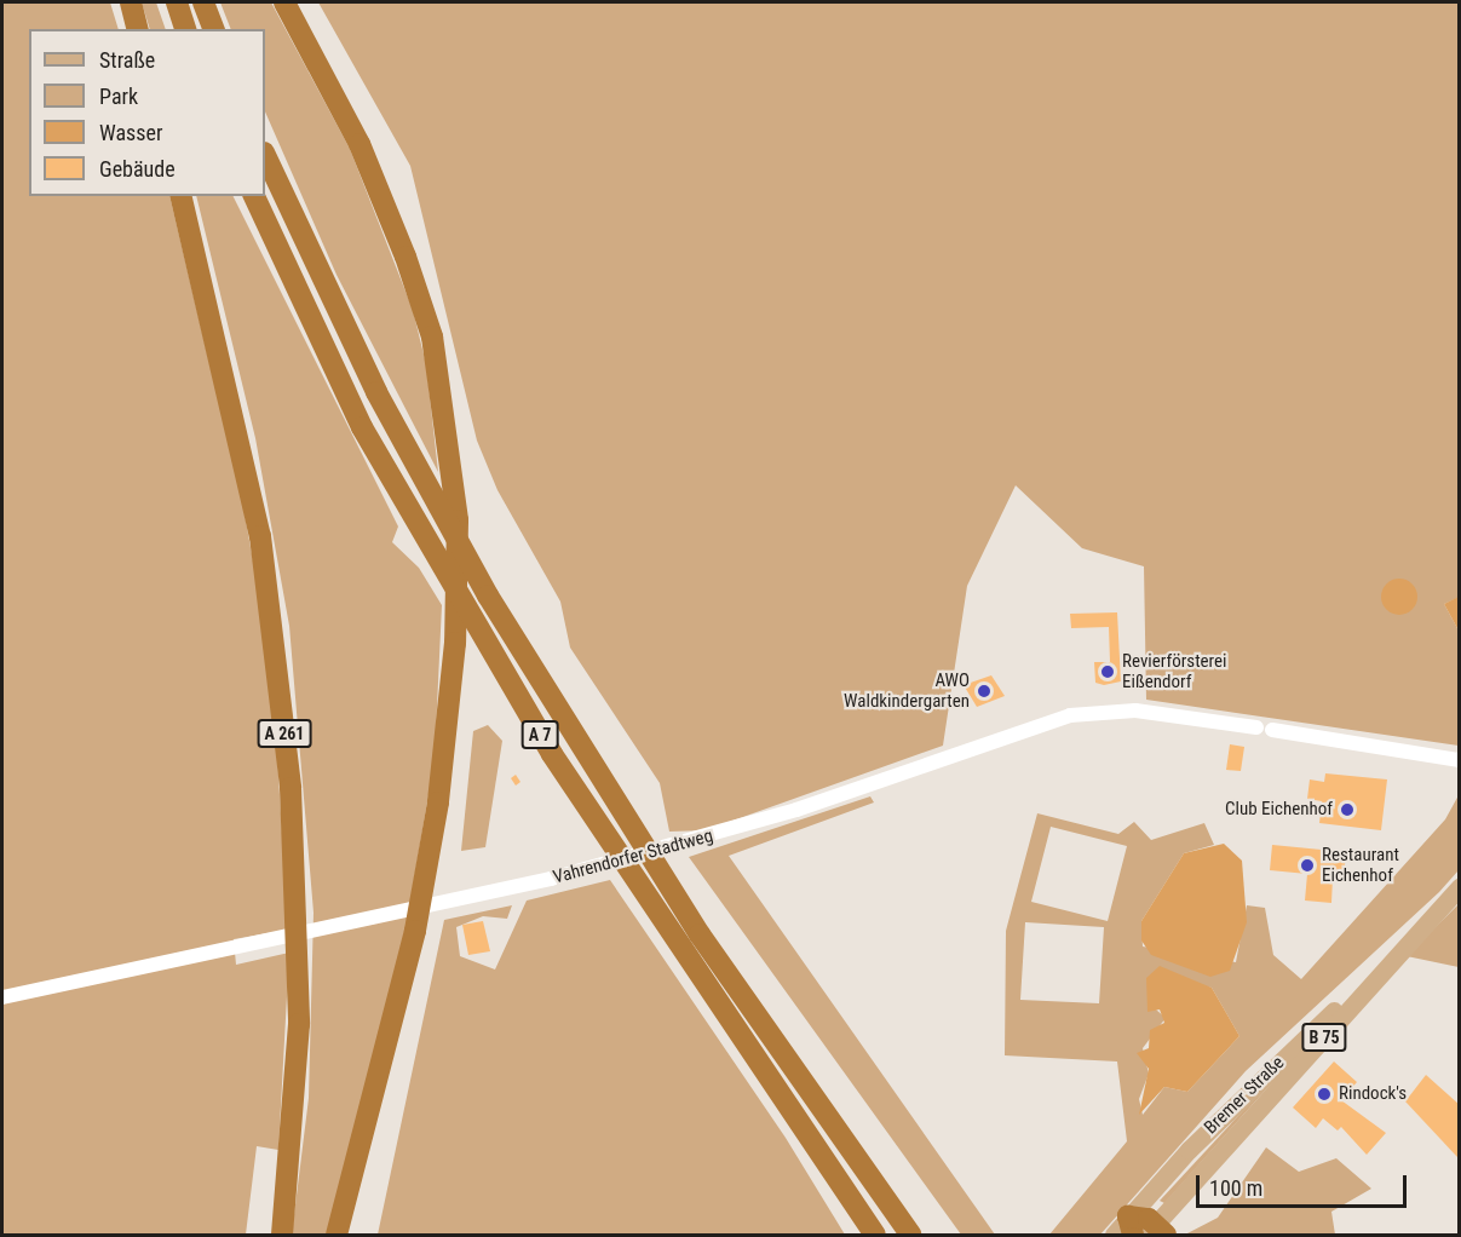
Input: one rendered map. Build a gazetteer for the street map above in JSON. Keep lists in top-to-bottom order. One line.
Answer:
{"streets":{"highway":["A 261","A 7"],"main road":["B 75","Bremer Straße"],"street":["Vahrendorfer Stadtweg"]},"places":["Revierförsterei Eißendorf","AWO Waldkindergarten","Club Eichenhof","Restaurant Eichenhof","Rindock's"],"legend":["Straße","Park","Wasser","Gebäude"],"scale_bar":"100 m"}
